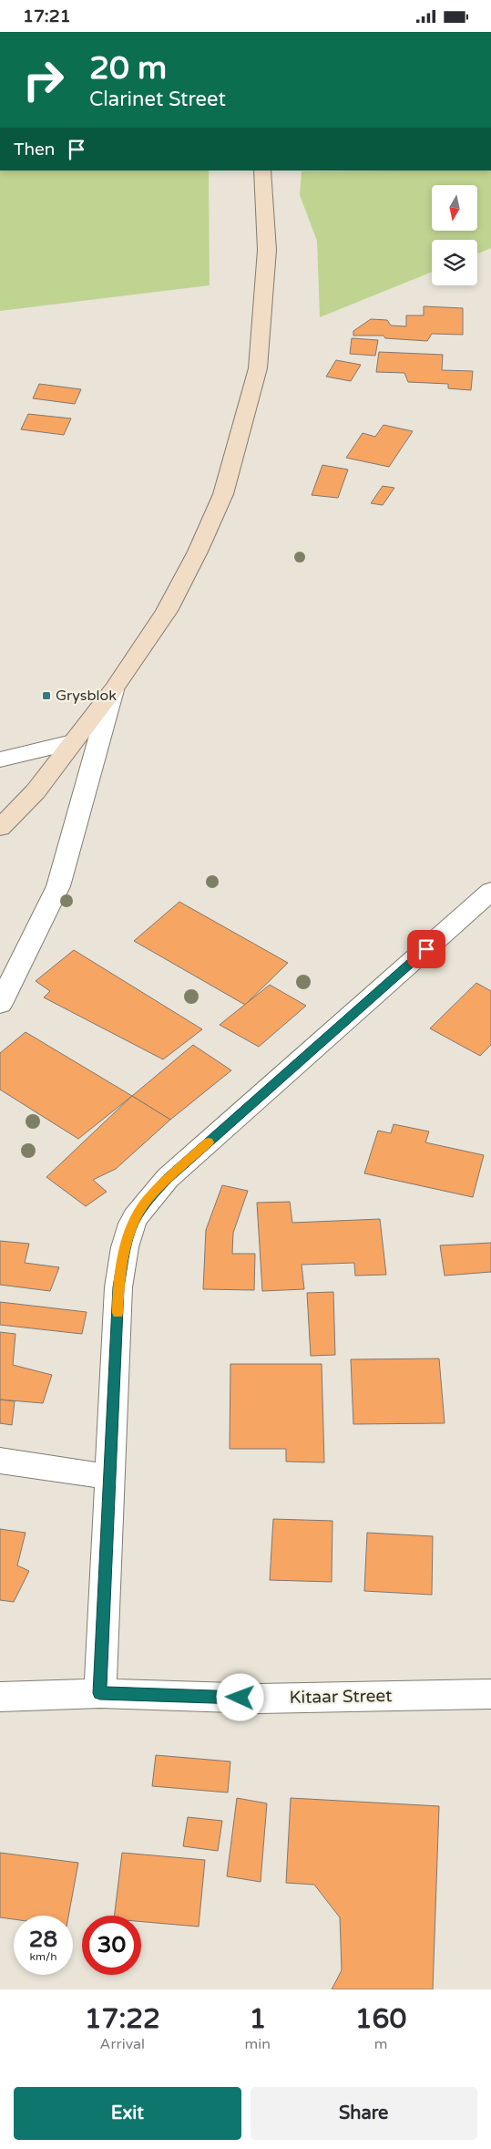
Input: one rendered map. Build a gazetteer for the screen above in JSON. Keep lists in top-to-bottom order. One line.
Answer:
{"streets":{"street":["Kitaar Street"]},"places":{"transit":["Grysblok"]},"north":"bottom","page":{"status":"17:21","turn":["20 m","Clarinet Street"],"then":"Then","speed":"28 km/h","limit":"30","eta":["17:22","Arrival","1","min","160","m"],"buttons":["Exit","Share"]}}
